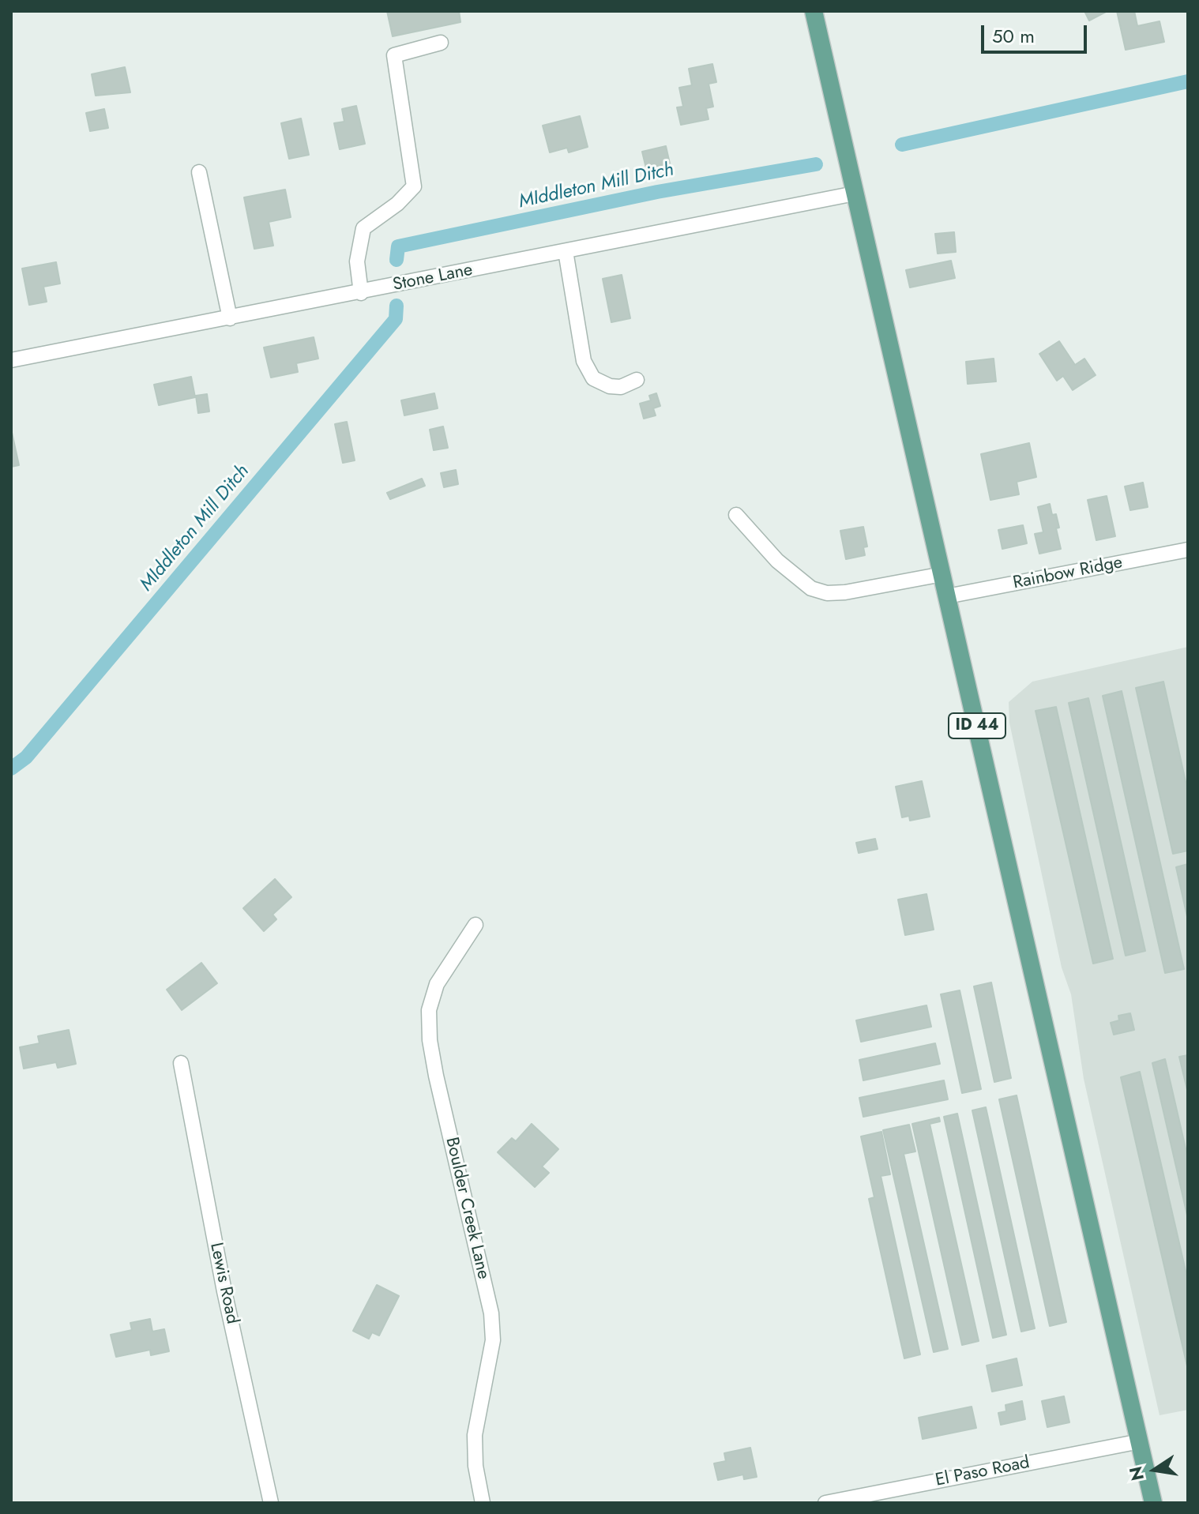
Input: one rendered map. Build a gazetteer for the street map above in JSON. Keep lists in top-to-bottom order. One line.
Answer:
{"streets":{"main road":["ID 44"],"street":["Stone Lane","Rainbow Ridge","Boulder Creek Lane","Lewis Road","El Paso Road"]},"crossings":[["Stone Lane","ID 44"],["Rainbow Ridge","ID 44"],["ID 44","El Paso Road"]],"water":["MIddleton Mill Ditch"],"scale_bar":"50 m","north":"left"}
